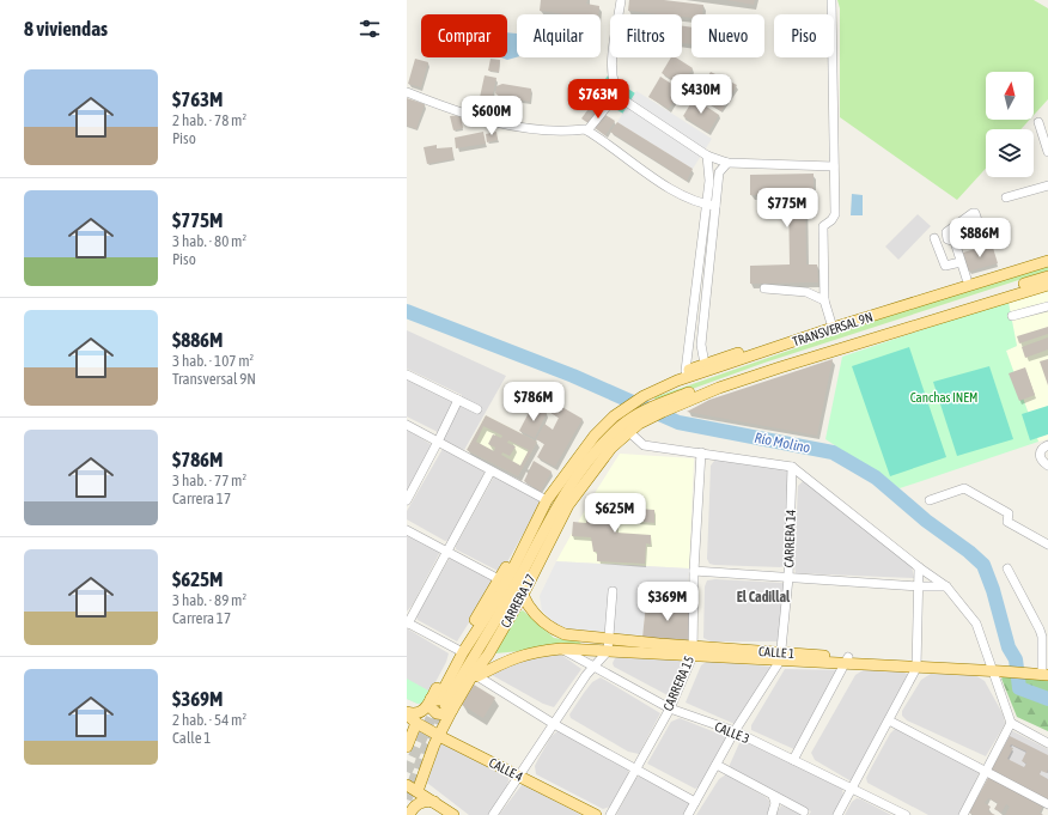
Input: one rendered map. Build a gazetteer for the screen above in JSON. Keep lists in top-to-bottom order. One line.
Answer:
{"streets":{"main road":["TRANSVERSAL 9N","CARRERA 17","CALLE 1","CALLE 4"],"street":["CARRERA 14","CARRERA 15","CALLE 3"]},"crossings":[["TRANSVERSAL 9N","CARRERA 17"],["CARRERA 14","CALLE 1"],["CARRERA 14","CALLE 3"],["CARRERA 17","CALLE 1"],["CARRERA 17","CALLE 4"],["CALLE 1","CARRERA 15"],["CALLE 1","CALLE 3"],["CARRERA 15","CALLE 3"]],"districts":["El Cadillal"],"water":["Río Molino"],"parks":["Canchas INEM"],"north":"top","page":{"heading":"8 viviendas","chip":["Comprar","Alquilar","Filtros","Nuevo","Piso"],"list":[{"name":"$763M","note":"2 hab. · 78 m² · Piso"},{"name":"$775M","note":"3 hab. · 80 m² · Piso"},{"name":"$886M","note":"3 hab. · 107 m² · Transversal 9N"},{"name":"$786M","note":"3 hab. · 77 m² · Carrera 17"},{"name":"$625M","note":"3 hab. · 89 m² · Carrera 17"},{"name":"$369M","note":"2 hab. · 54 m² · Calle 1"}],"price":["$430M","$763M","$600M","$775M","$886M","$786M","$625M","$369M"]}}
